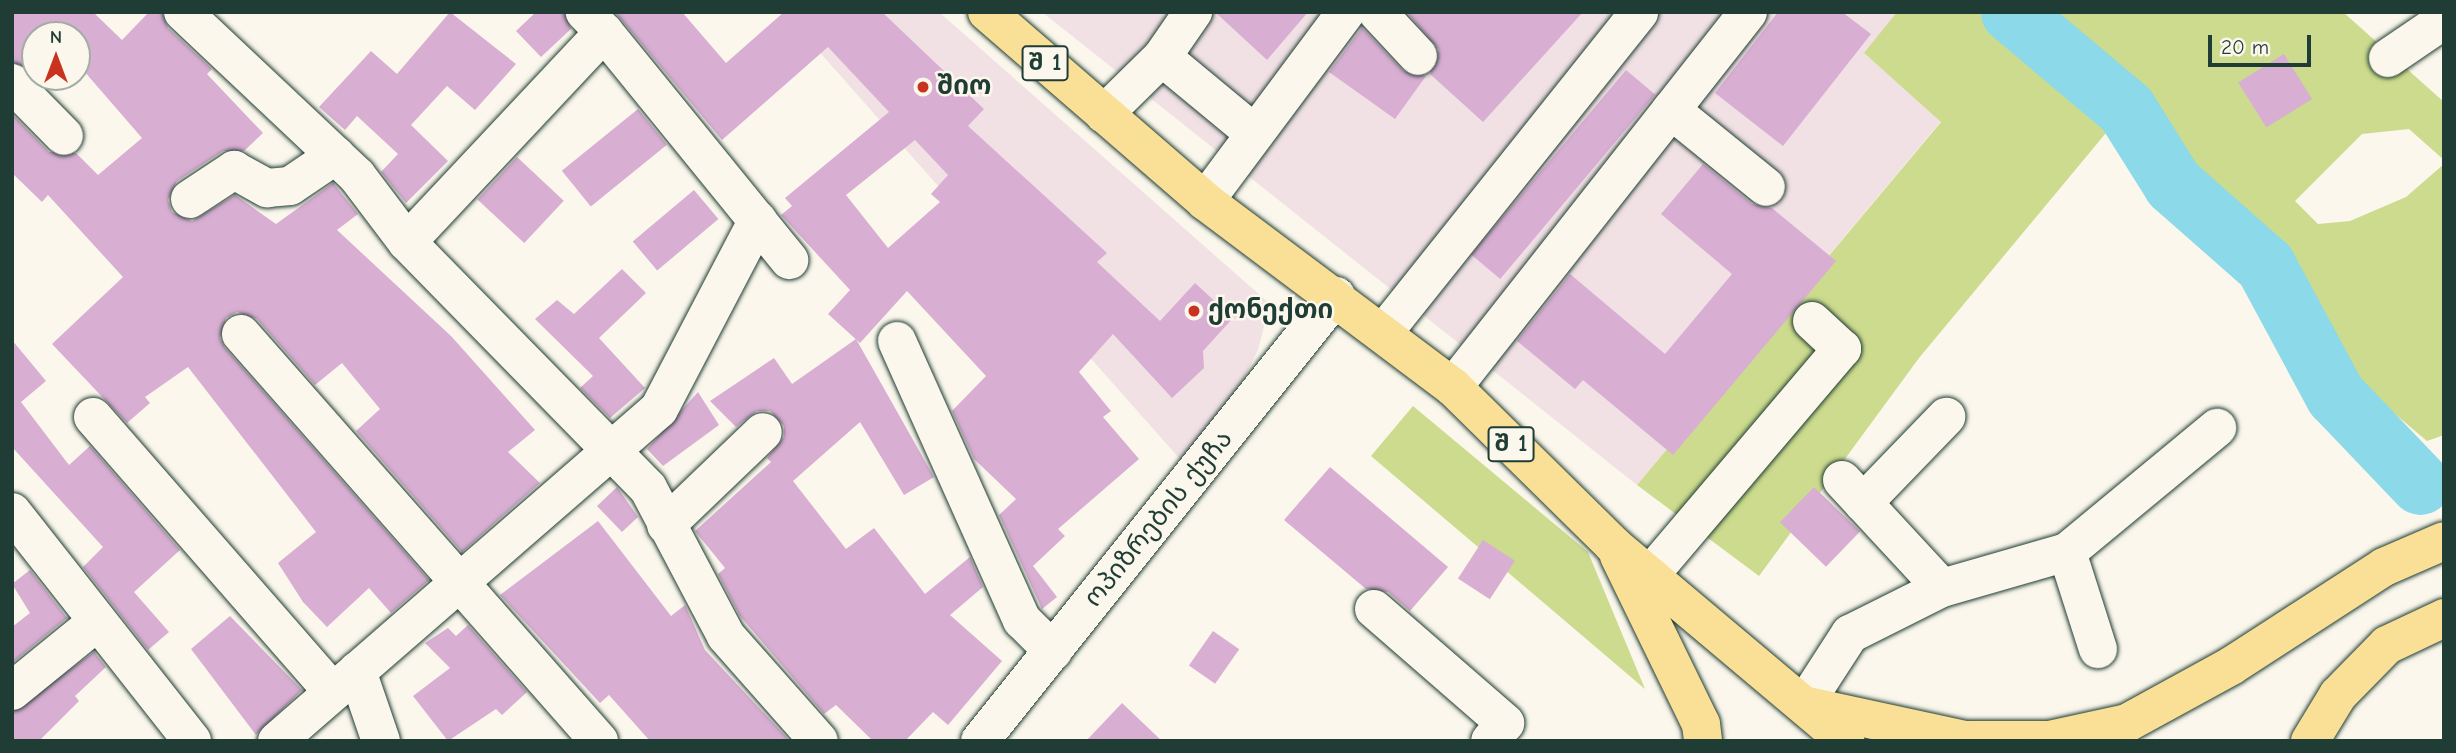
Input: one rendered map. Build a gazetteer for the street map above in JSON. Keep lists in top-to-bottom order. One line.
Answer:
{"streets":{"highway":["შ 1"],"street":["ოპიზრების ქუჩა"]},"crossings":[["შ 1","ოპიზრების ქუჩა"]],"places":["შიო","ქონექთი"],"scale_bar":"20 m","north":"top"}
